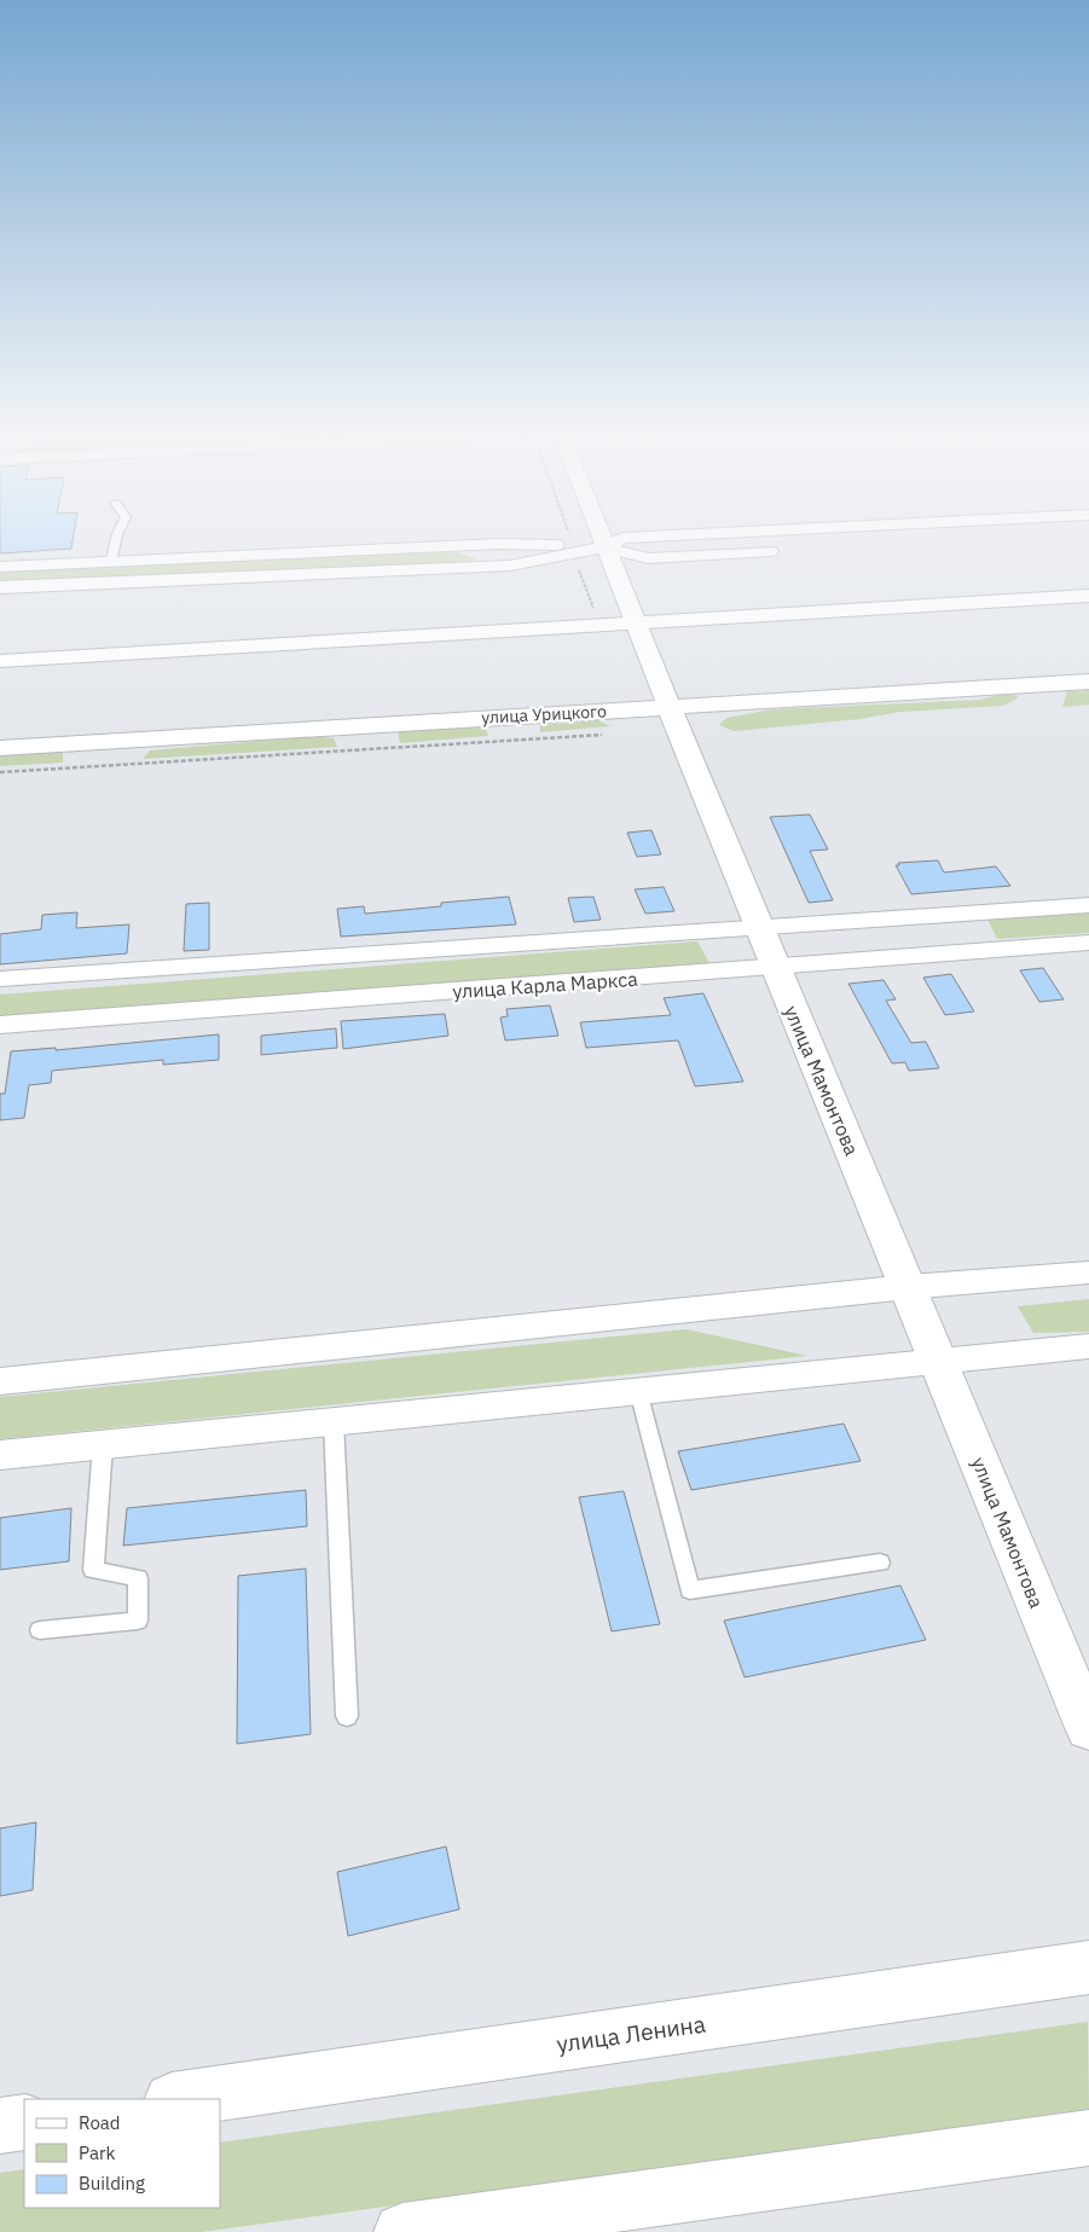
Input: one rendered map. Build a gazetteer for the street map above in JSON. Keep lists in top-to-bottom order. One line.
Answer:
{"streets":{"street":["улица Урицкого","улица Карла Маркса","улица Мамонтова","улица Ленина"]},"crossings":[["улица Урицкого","улица Мамонтова"],["улица Карла Маркса","улица Мамонтова"]],"legend":["Road","Park","Building"]}
